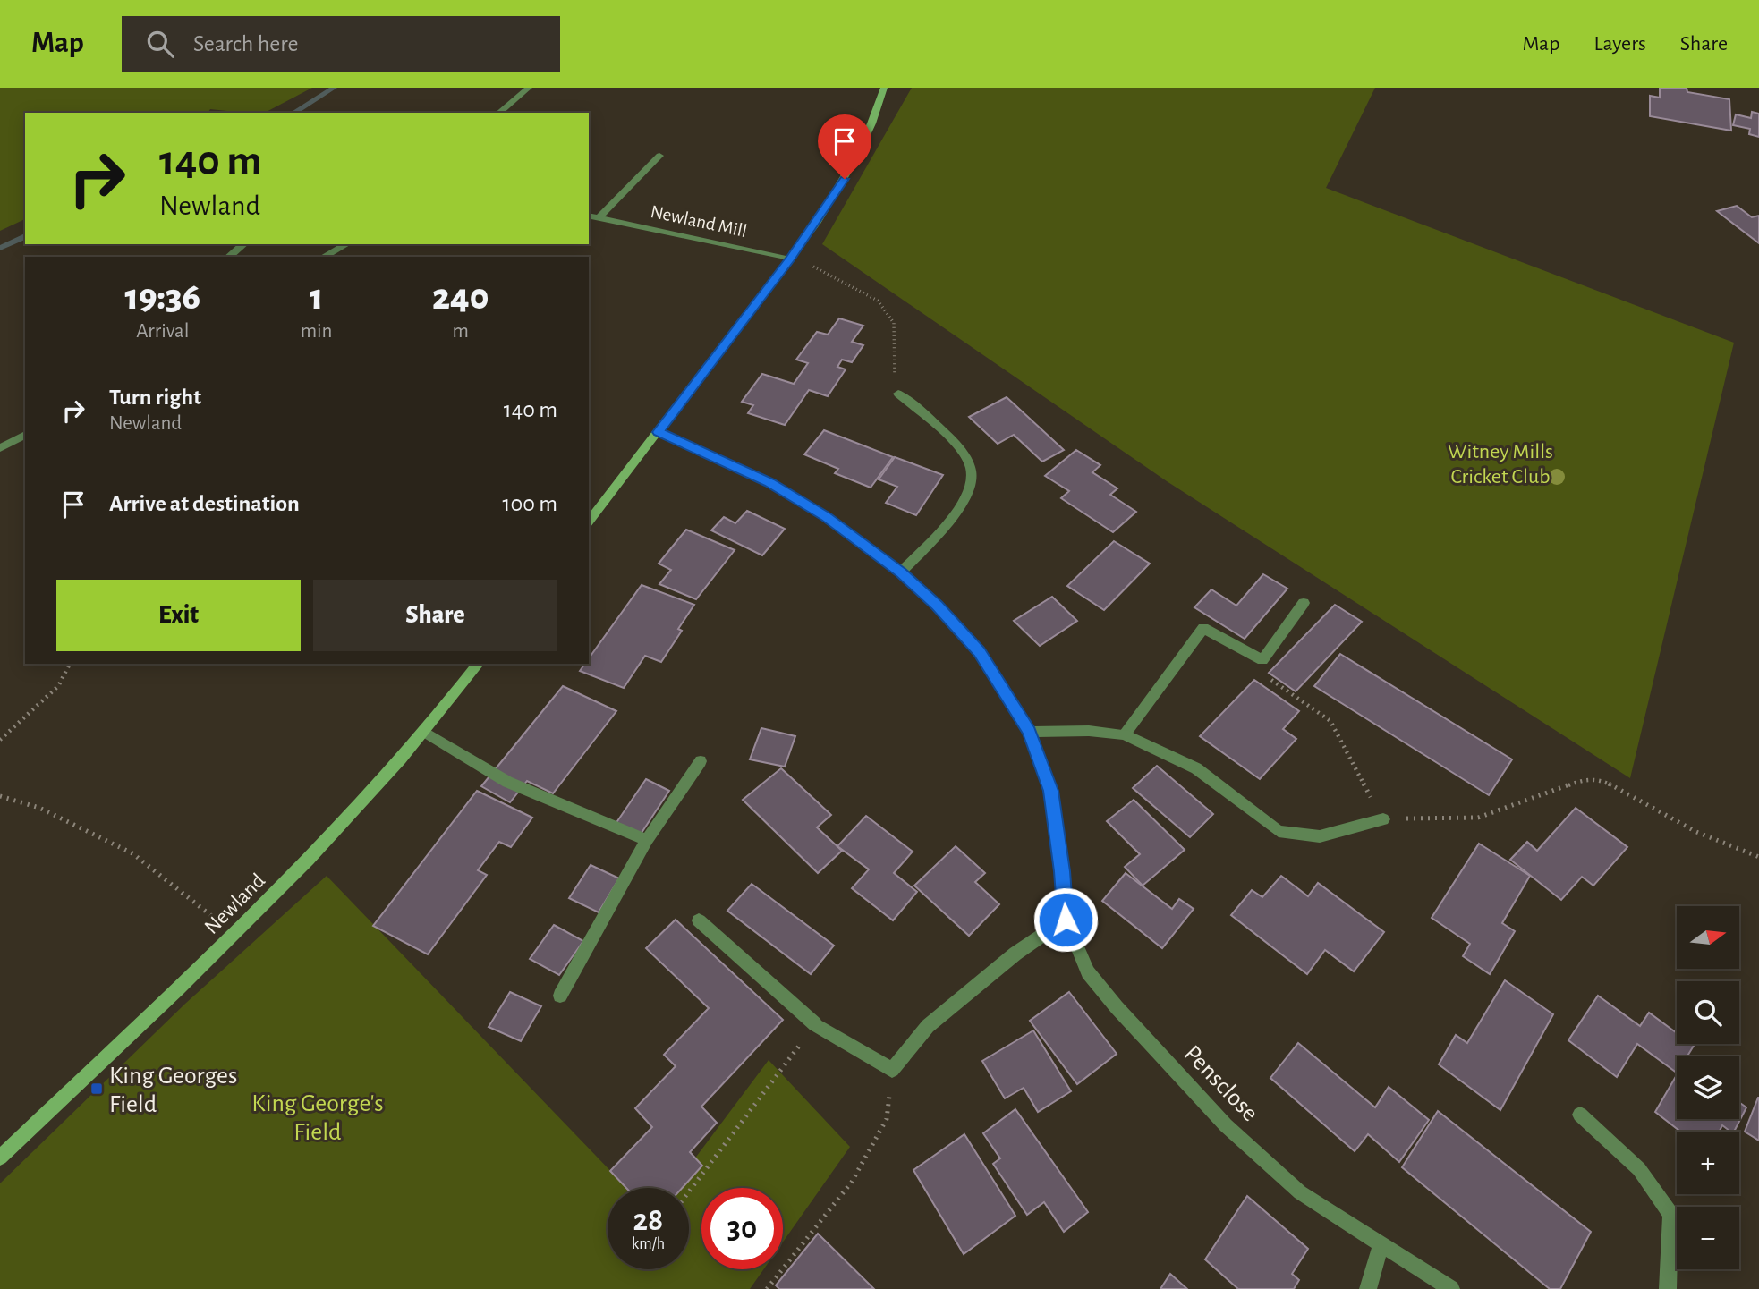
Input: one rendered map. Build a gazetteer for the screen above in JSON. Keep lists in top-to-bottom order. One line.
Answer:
{"streets":{"main road":["Newland"],"street":["Newland Mill","Pensclose"]},"parks":["Witney Mills Cricket Club","King George's Field"],"places":{"transit":["King Georges Field"]},"north":"right","page":{"header":"Map","search":"Search here","nav":["Map","Layers","Share"],"turn":["140 m","Newland"],"eta":["19:36","Arrival","1","min","240","m"],"list":[{"name":"Turn right","note":"Newland","value":"140 m"},{"name":"Arrive at destination","value":"100 m"}],"buttons":["Exit","Share"],"map_buttons":["+","−"],"speed":"28 km/h","limit":"30"}}
